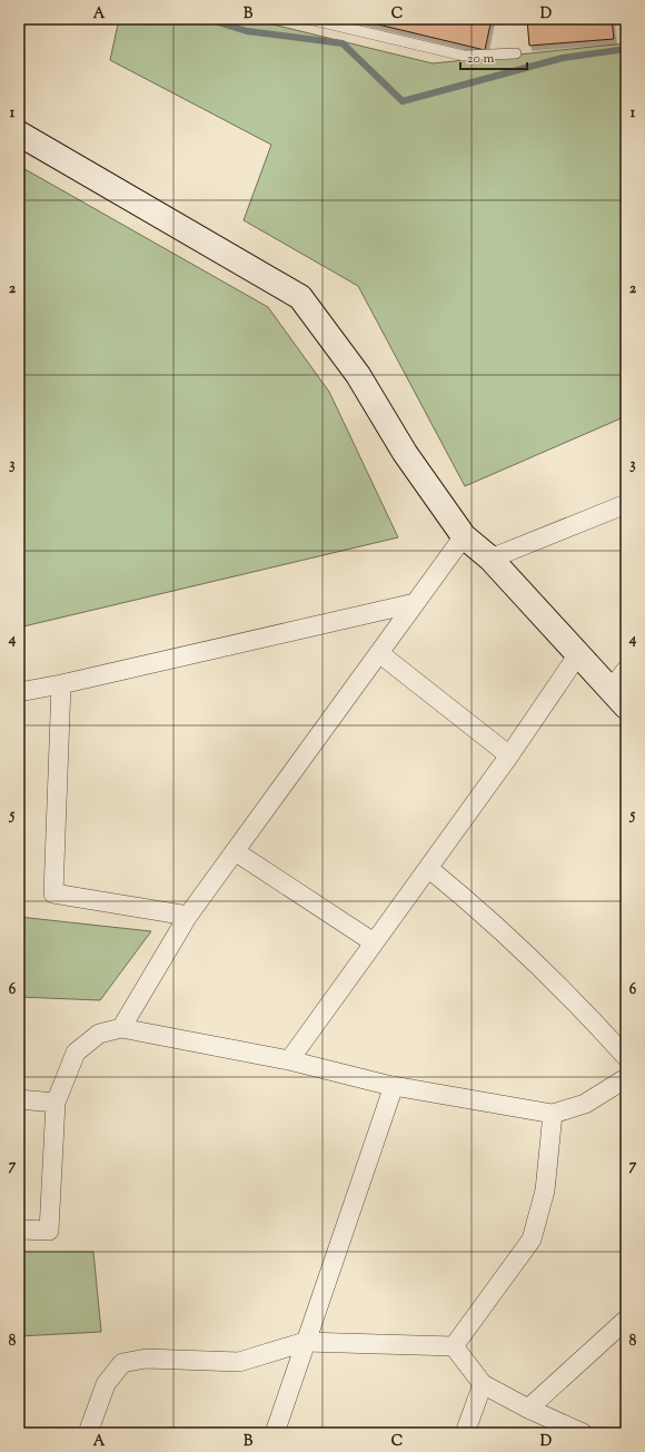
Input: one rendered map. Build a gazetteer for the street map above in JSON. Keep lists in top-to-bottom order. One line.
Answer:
{"scale_bar":"20 m","grid":{"columns":["A","B","C","D"],"rows":["1","2","3","4","5","6","7","8"]}}
